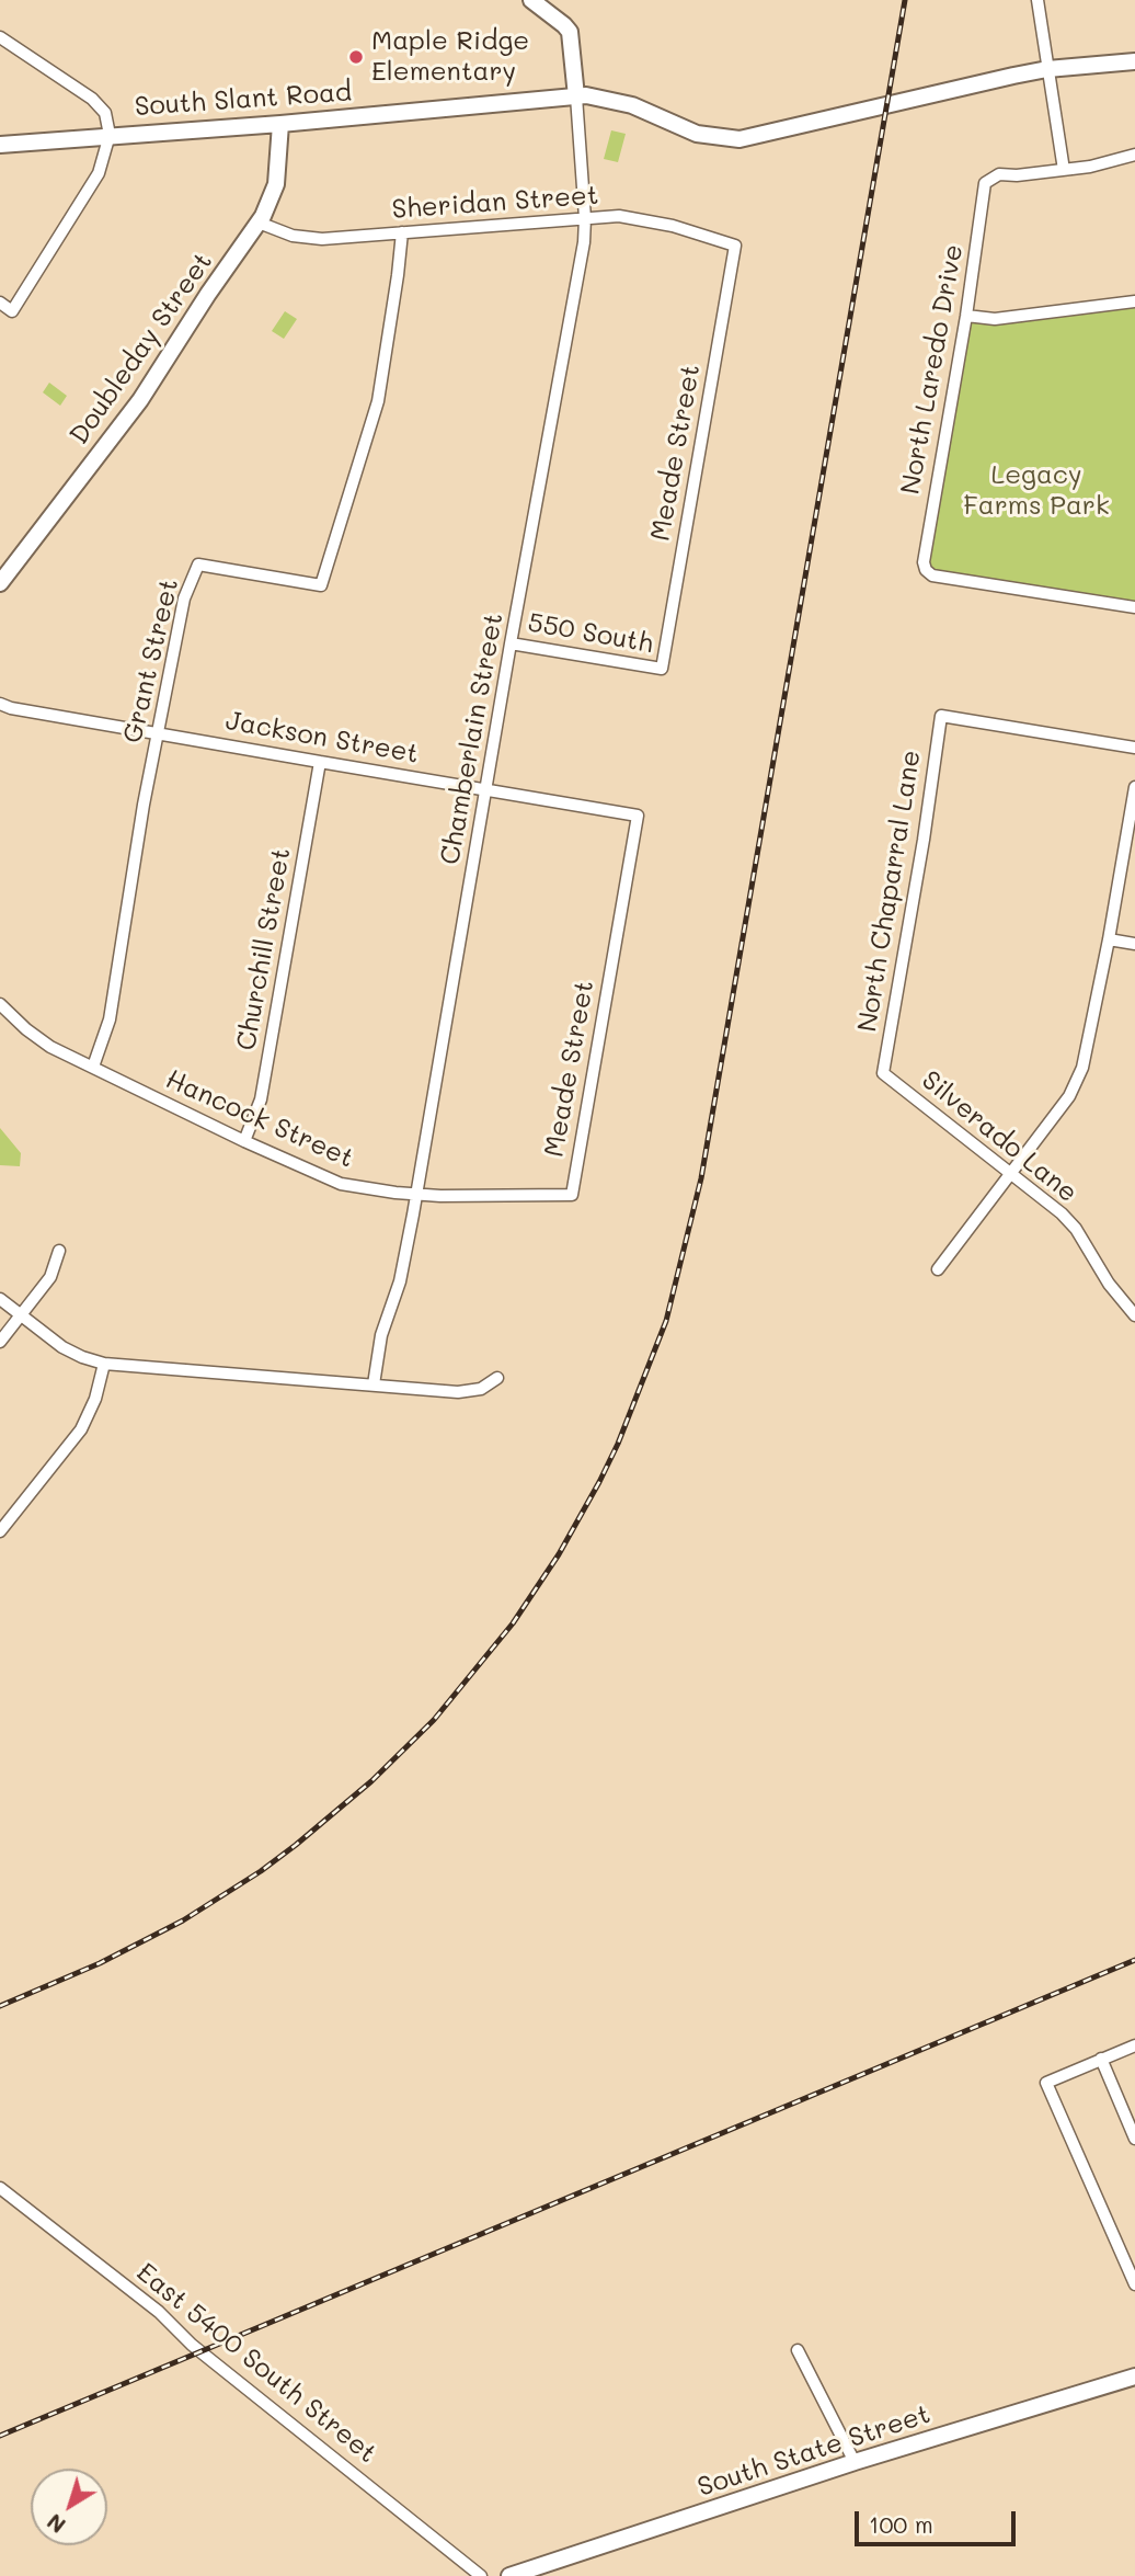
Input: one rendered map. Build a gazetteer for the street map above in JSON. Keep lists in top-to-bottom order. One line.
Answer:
{"streets":{"street":["South Slant Road","Sheridan Street","Doubleday Street","North Laredo Drive","Meade Street","550 South","Grant Street","Jackson Street","Chamberlain Street","North Chaparral Lane","Churchill Street","Hancock Street","Silverado Lane","East 5400 South Street","South State Street"]},"crossings":[["South Slant Road","Doubleday Street"],["South Slant Road","Chamberlain Street"],["Sheridan Street","Doubleday Street"],["Sheridan Street","Meade Street"],["Sheridan Street","Grant Street"],["Sheridan Street","Chamberlain Street"],["Meade Street","550 South"],["Meade Street","Jackson Street"],["Meade Street","Hancock Street"],["550 South","Chamberlain Street"],["Grant Street","Jackson Street"],["Grant Street","Hancock Street"],["Jackson Street","Chamberlain Street"],["Jackson Street","Churchill Street"],["Chamberlain Street","Hancock Street"],["North Chaparral Lane","Silverado Lane"],["Churchill Street","Hancock Street"]],"parks":["Legacy Farms Park"],"places":["Maple Ridge Elementary"],"scale_bar":"100 m","north":"bottom left"}
